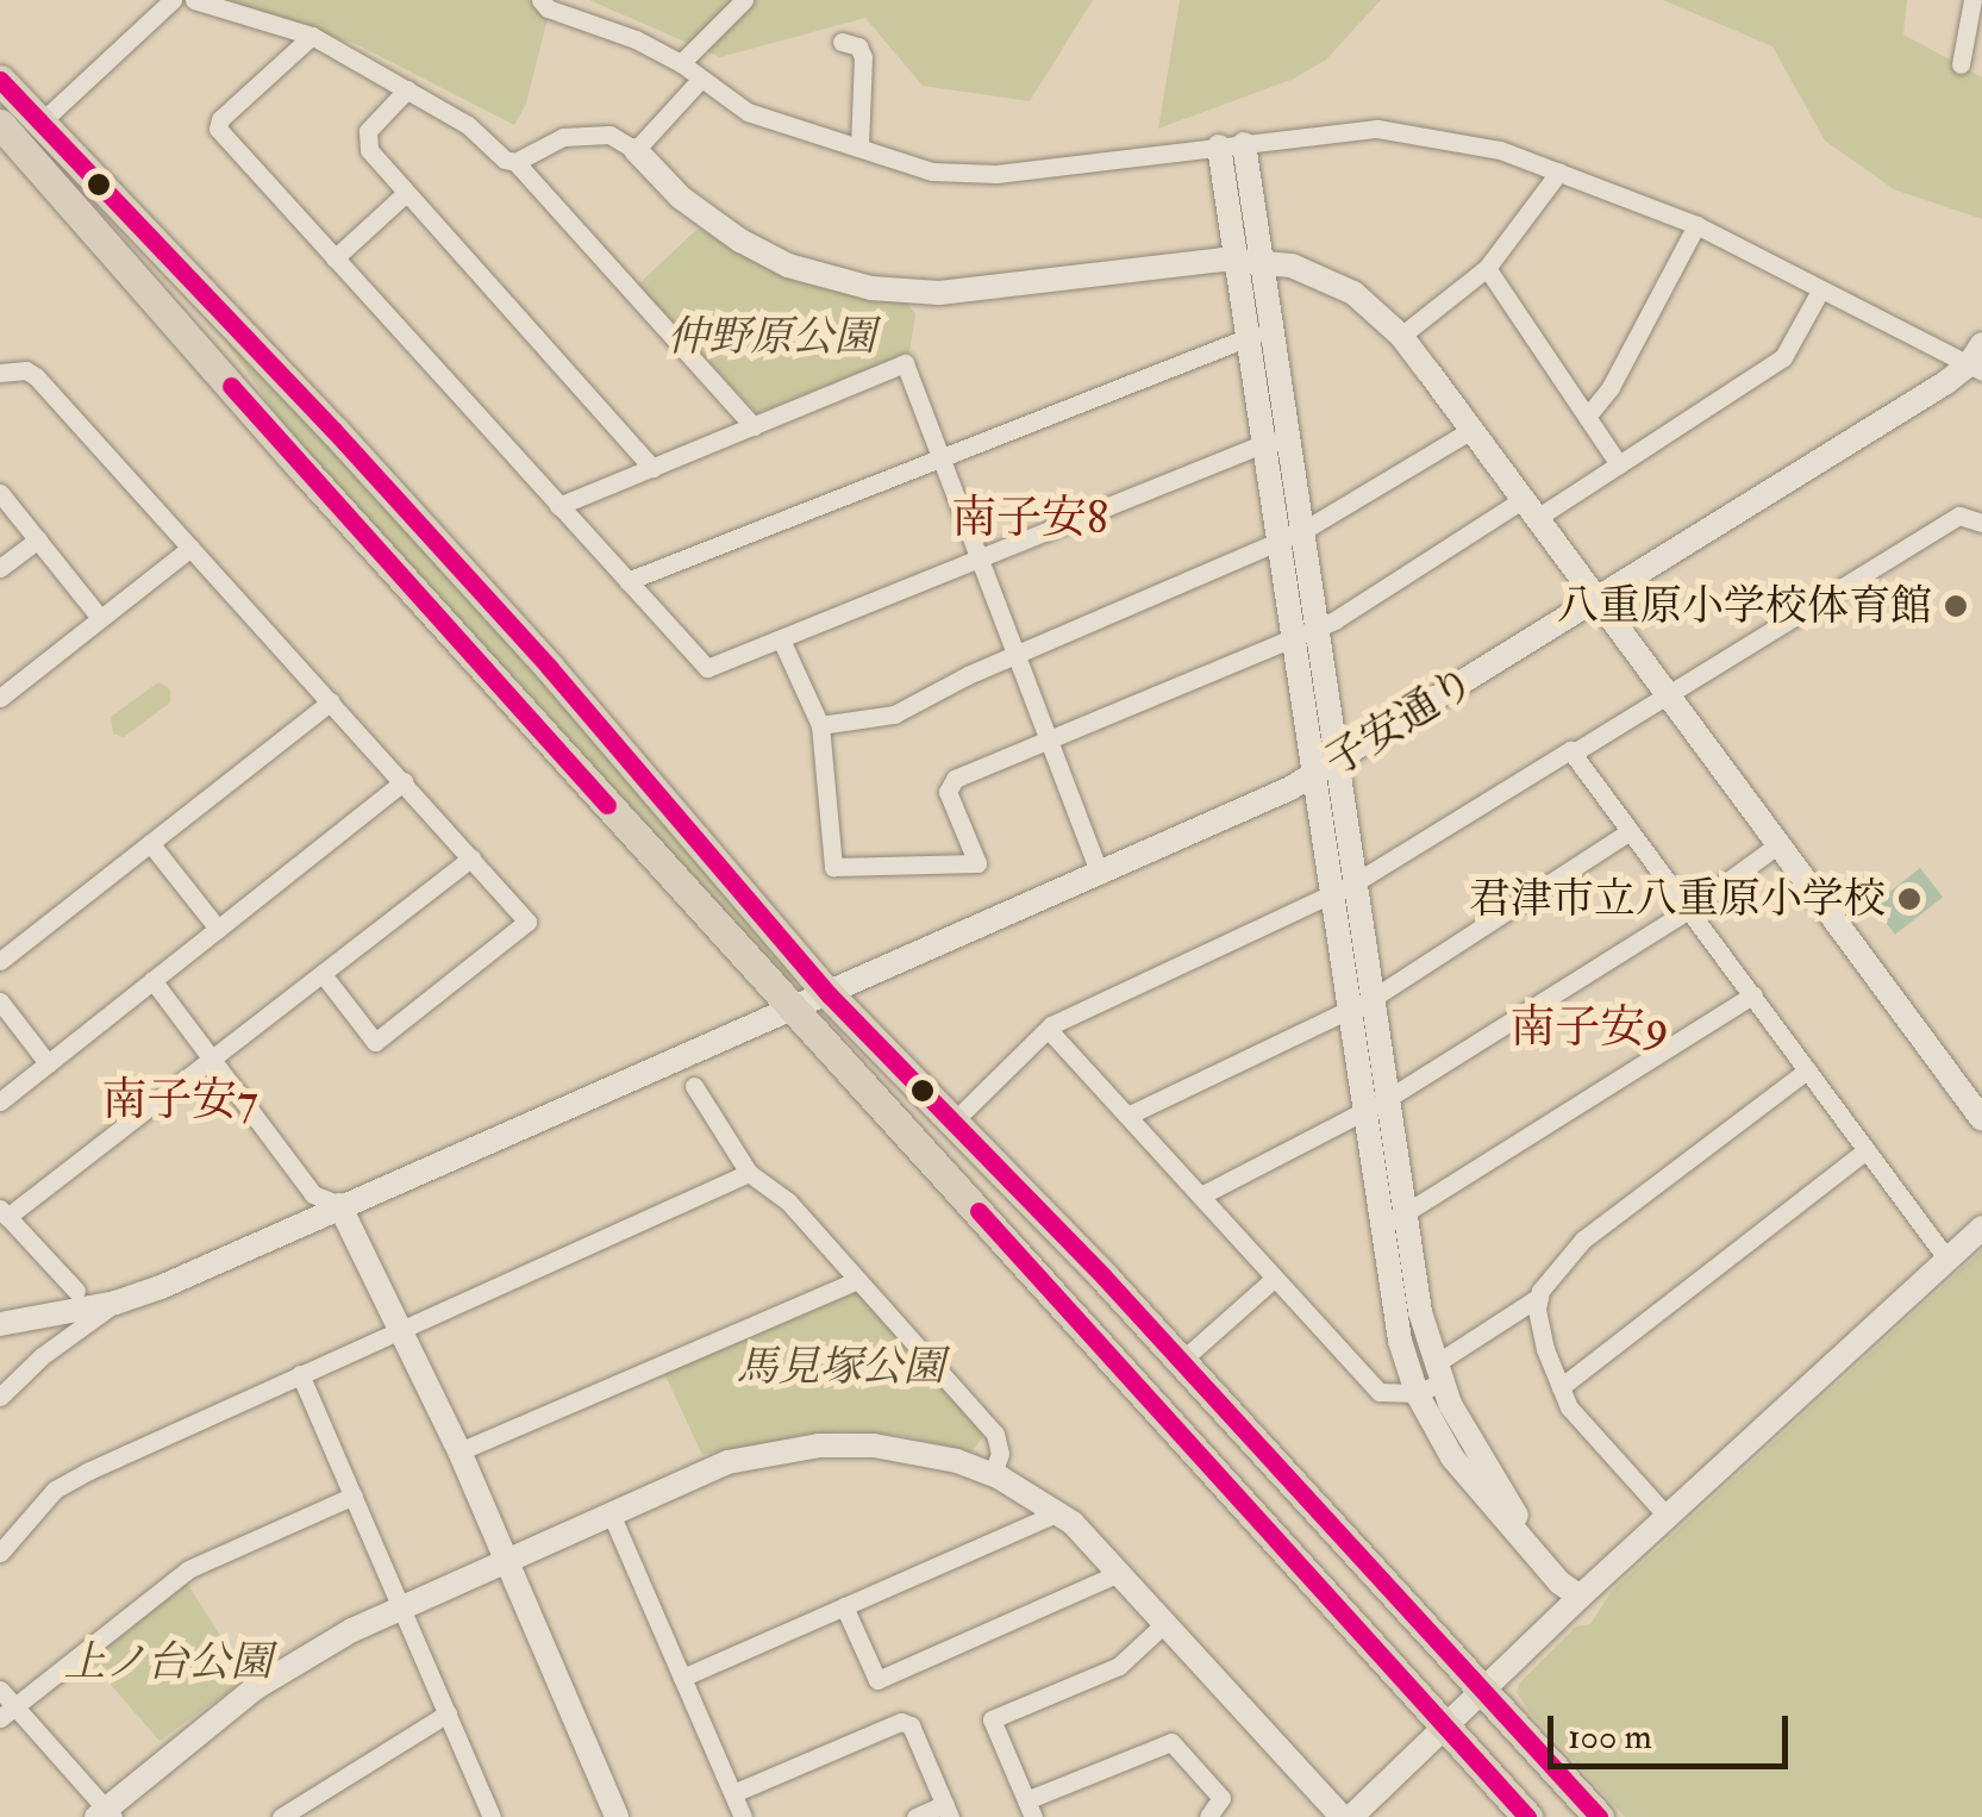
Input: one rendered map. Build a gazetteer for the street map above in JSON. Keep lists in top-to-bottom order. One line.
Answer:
{"streets":{"street":["子安通り"]},"districts":["南子安8","南子安9","南子安7"],"parks":["仲野原公園","馬見塚公園","上ノ台公園"],"places":["八重原小学校体育館","君津市立八重原小学校"],"scale_bar":"100 m"}
